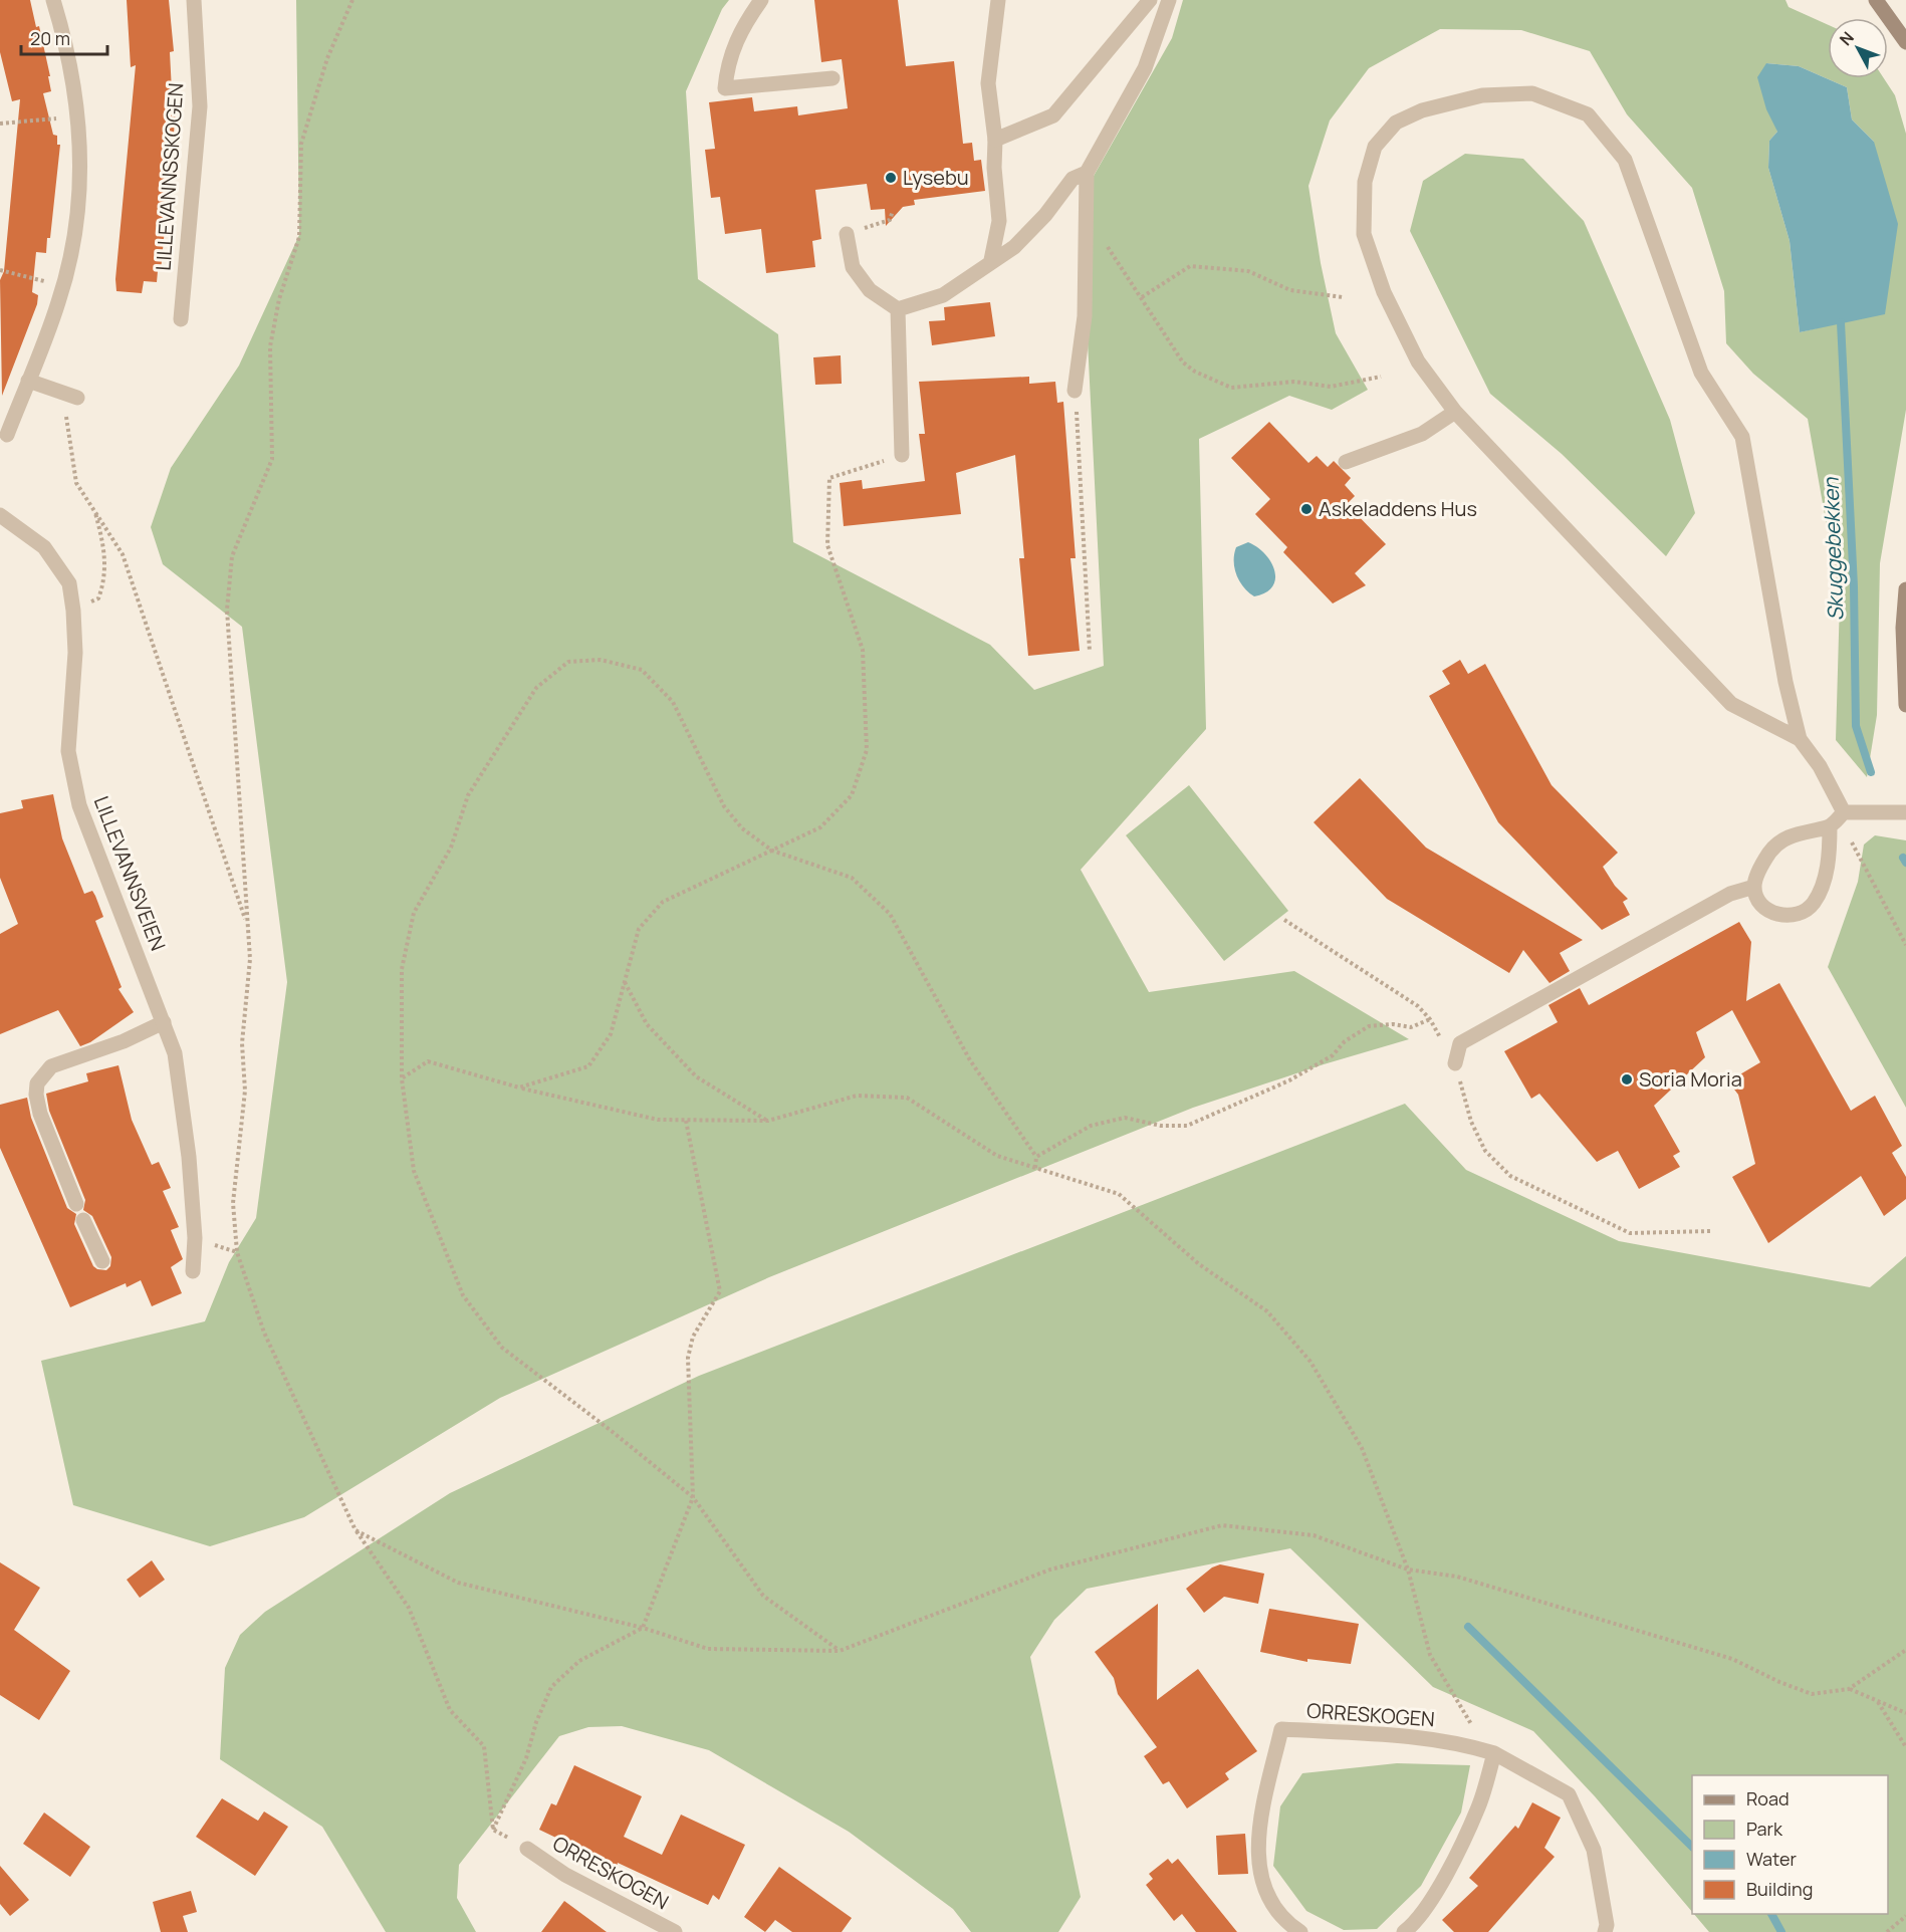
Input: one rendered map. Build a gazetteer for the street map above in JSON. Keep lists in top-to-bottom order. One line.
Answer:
{"streets":{"street":["LILLEVANNSSKOGEN","LILLEVANNSVEIEN","ORRESKOGEN"]},"water":["Skuggebekken"],"places":["Lysebu","Askeladdens Hus","Soria Moria"],"legend":["Road","Park","Water","Building"],"scale_bar":"20 m","north":"top left"}
